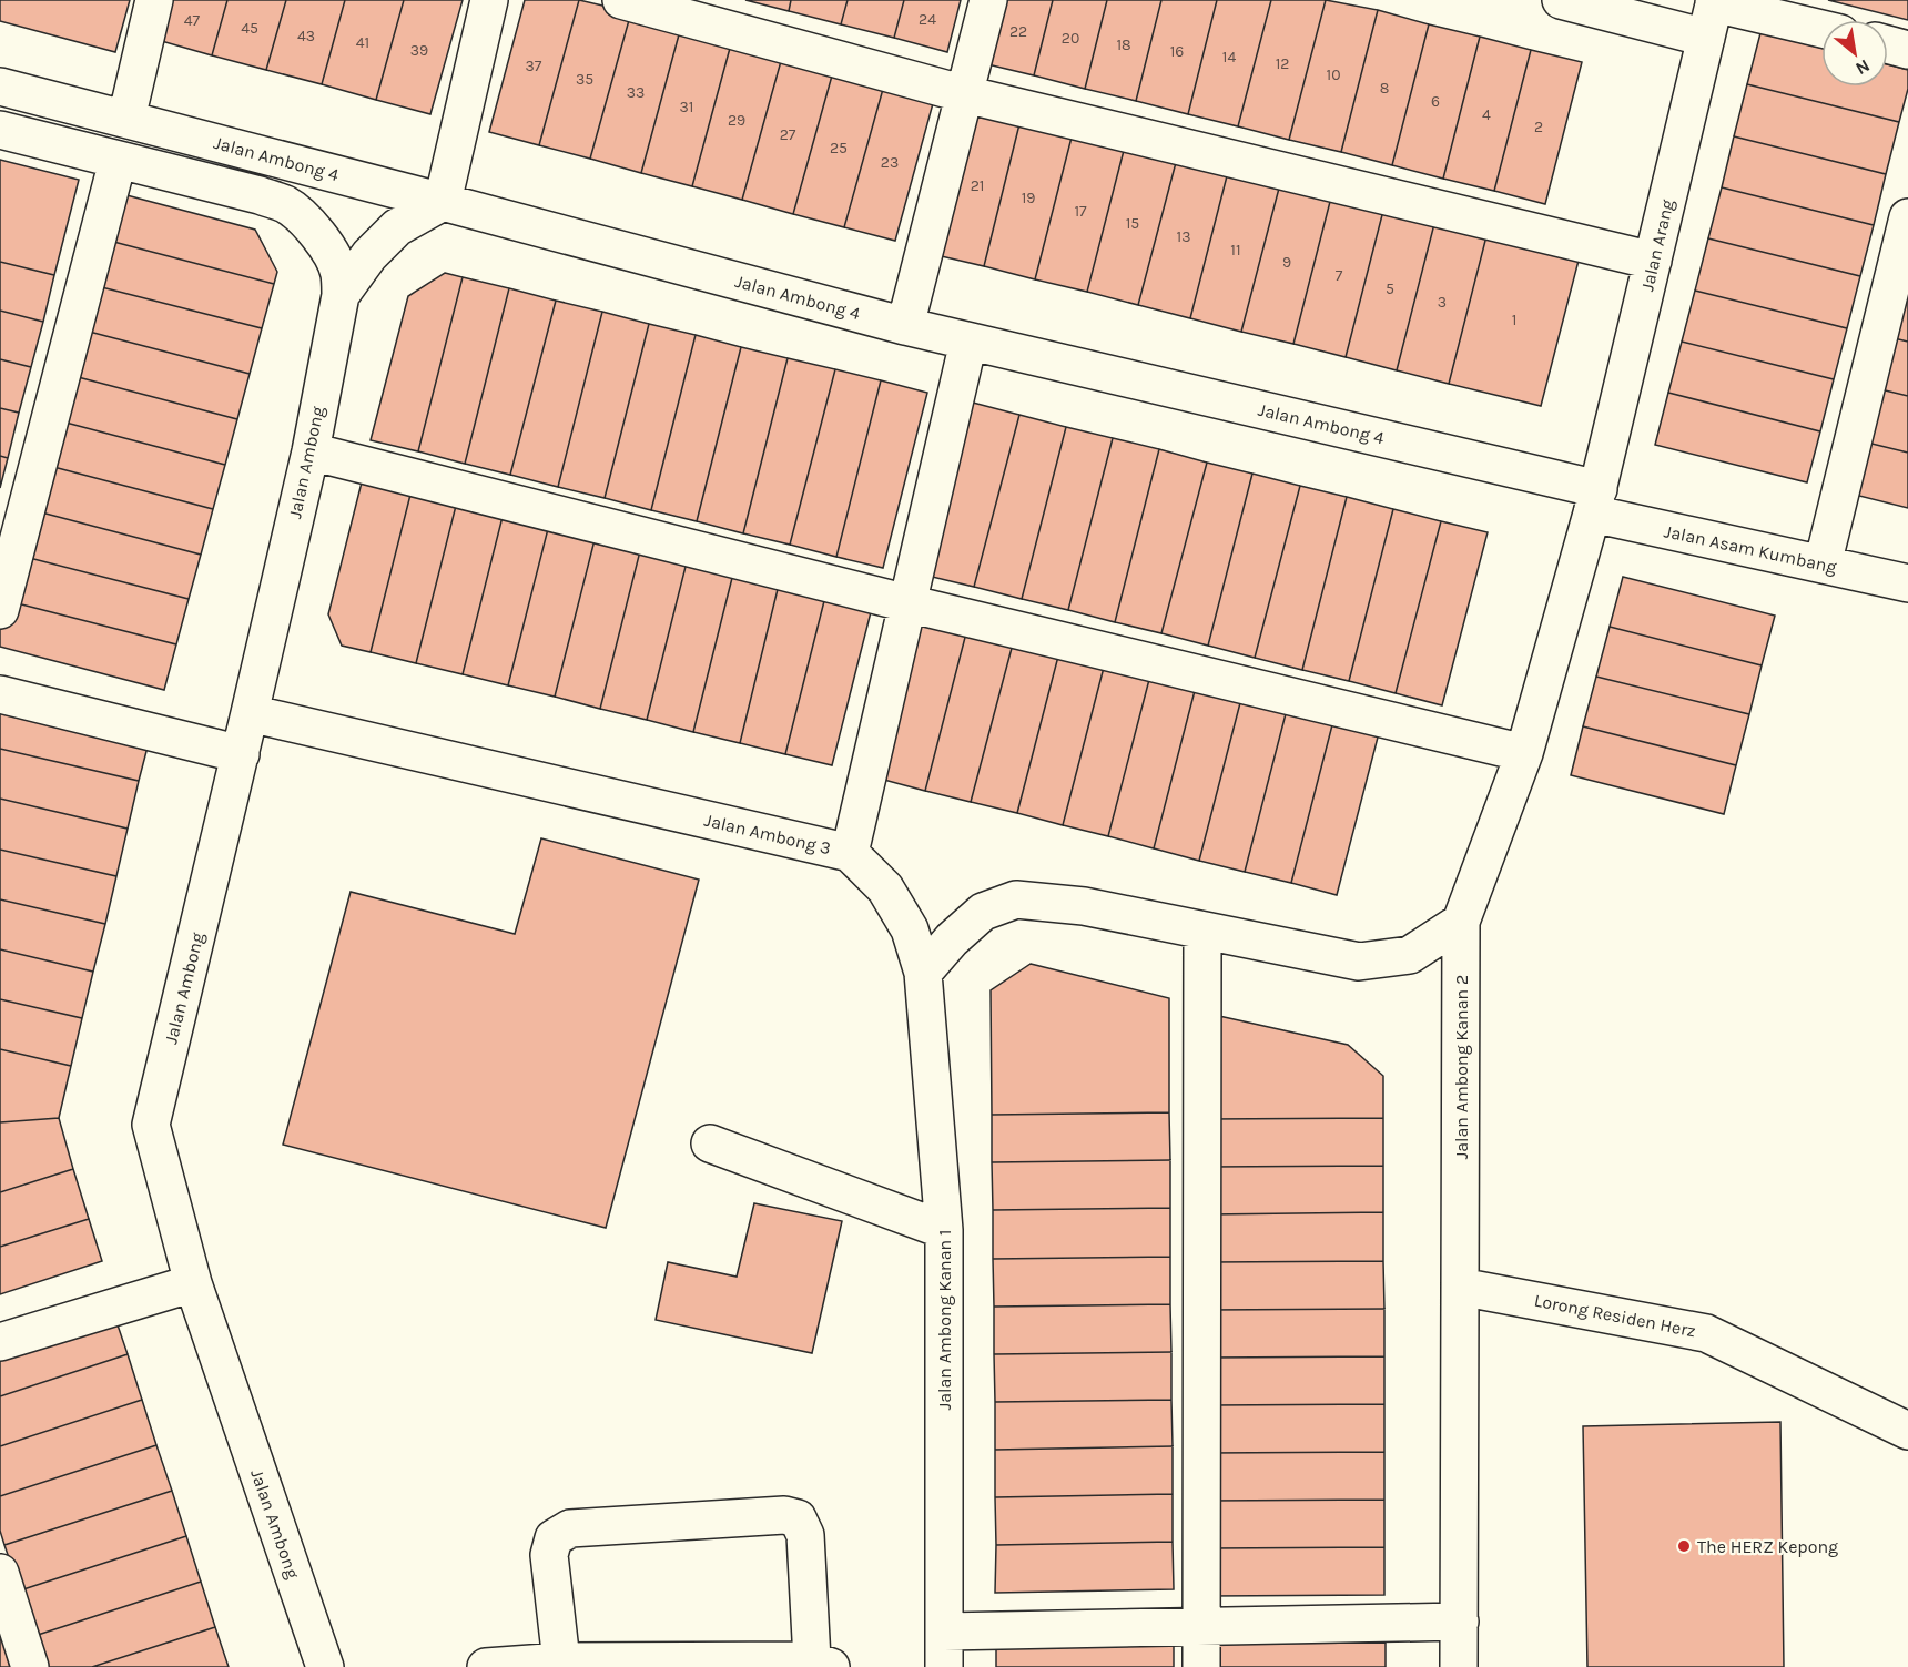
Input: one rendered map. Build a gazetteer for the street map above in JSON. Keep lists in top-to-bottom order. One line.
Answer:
{"streets":{"street":["Jalan Ambong 4","Jalan Arang","Jalan Ambong","Jalan Asam Kumbang","Jalan Ambong 3","Jalan Ambong Kanan 2","Lorong Residen Herz","Jalan Ambong Kanan 1"]},"crossings":[["Jalan Ambong 4","Jalan Arang"],["Jalan Ambong 4","Jalan Asam Kumbang"],["Jalan Ambong 4","Jalan Ambong Kanan 2"],["Jalan Arang","Jalan Asam Kumbang"],["Jalan Arang","Jalan Ambong Kanan 2"],["Jalan Ambong","Jalan Ambong 3"],["Jalan Asam Kumbang","Jalan Ambong Kanan 2"],["Jalan Ambong 3","Jalan Ambong Kanan 1"],["Jalan Ambong Kanan 2","Lorong Residen Herz"]],"places":["The HERZ Kepong"],"house_numbers":["24","47","45","22","43","20","41","18","39","16","14","12","37","10","35","8","33","6","31","4","29","2","27","25","23","21","19","17","15","13","11","9","7","5","3","1"],"north":"bottom right"}
